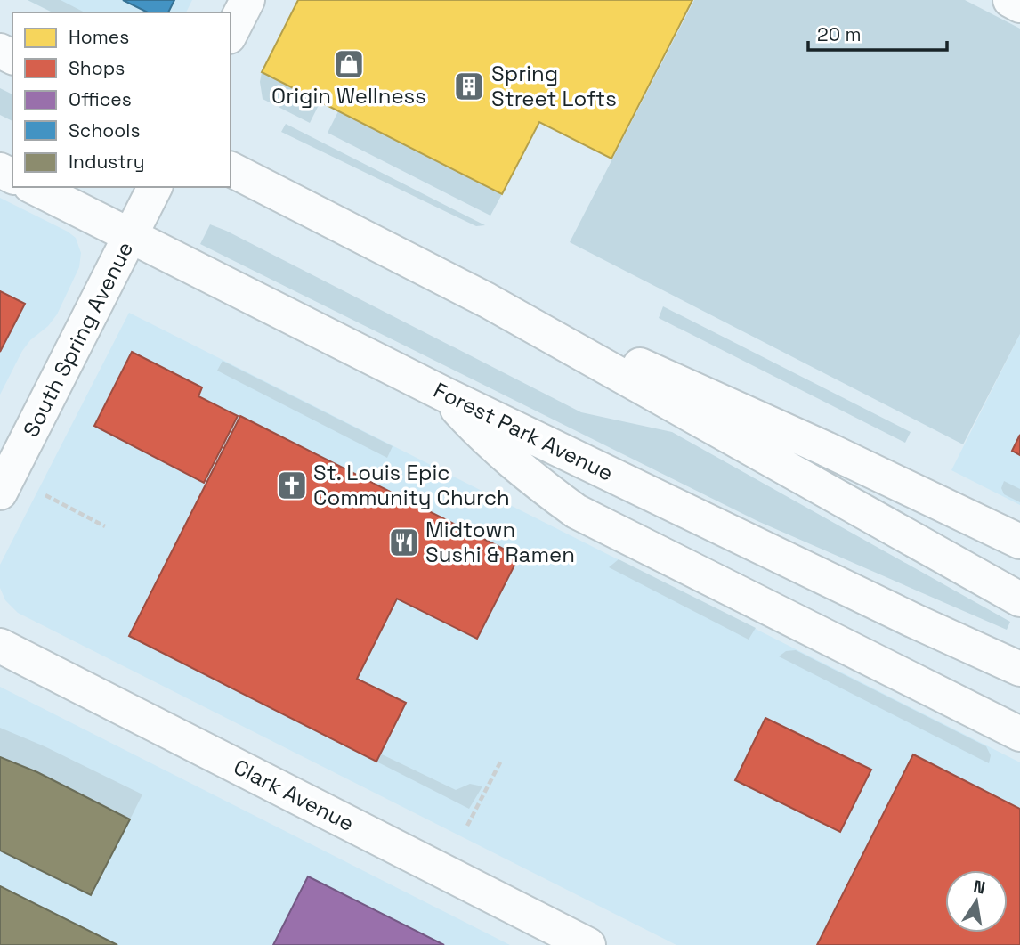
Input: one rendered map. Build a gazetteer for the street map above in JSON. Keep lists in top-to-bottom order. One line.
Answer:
{"streets":{"main road":["South Spring Avenue","Forest Park Avenue","Clark Avenue"]},"crossings":[["South Spring Avenue","Forest Park Avenue"]],"places":{"shop":["Origin Wellness"],"building":["Spring Street Lofts"],"church":["St. Louis Epic Community Church"],"restaurant":["Midtown Sushi & Ramen"]},"legend":["Homes","Shops","Offices","Schools","Industry"],"scale_bar":"20 m","north":"top"}
